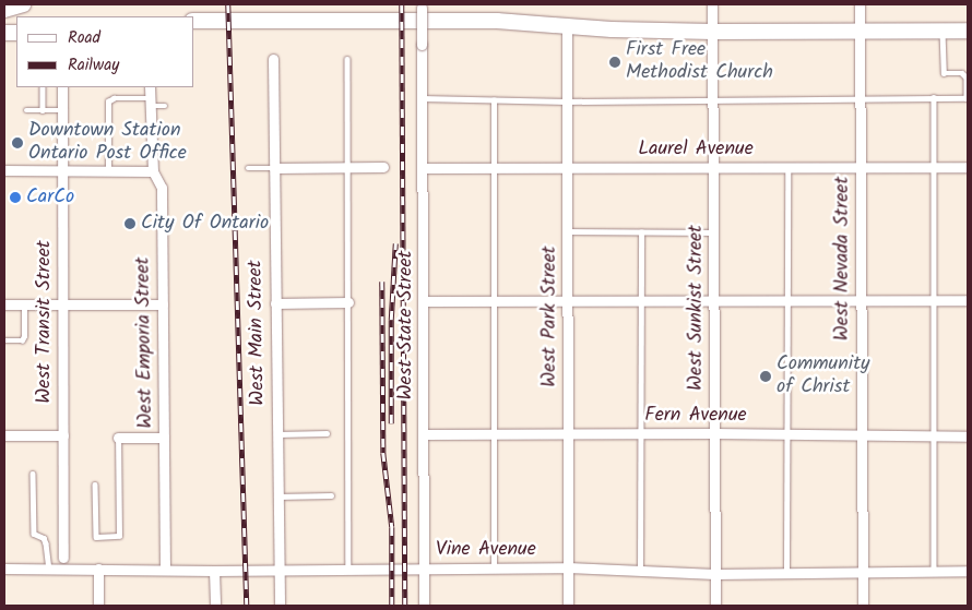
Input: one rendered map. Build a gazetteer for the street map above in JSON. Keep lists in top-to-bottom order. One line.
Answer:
{"streets":{"street":["Laurel Avenue","West Nevada Street","West Sunkist Street","West Park Street","West Transit Street","West State Street","West Main Street","West Emporia Street","Fern Avenue","Vine Avenue"]},"crossings":[["Laurel Avenue","West Nevada Street"],["Laurel Avenue","West Sunkist Street"],["Laurel Avenue","West Park Street"],["Laurel Avenue","West State Street"],["West Nevada Street","Fern Avenue"],["West Nevada Street","Vine Avenue"],["West Sunkist Street","Fern Avenue"],["West Sunkist Street","Vine Avenue"],["West Park Street","Fern Avenue"],["West Park Street","Vine Avenue"],["West State Street","Fern Avenue"],["West State Street","Vine Avenue"],["West Main Street","Vine Avenue"],["West Emporia Street","Vine Avenue"]],"places":["First Free Methodist Church","Downtown Station Ontario Post Office","CarCo","City Of Ontario","Community of Christ"],"legend":["Road","Railway"]}
